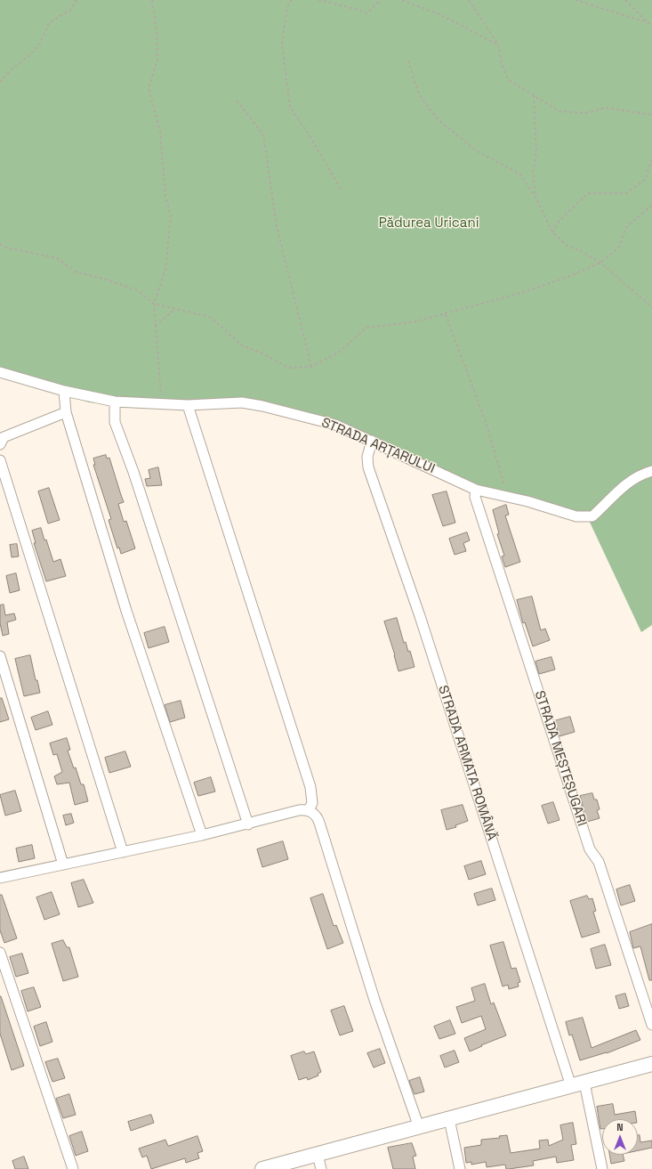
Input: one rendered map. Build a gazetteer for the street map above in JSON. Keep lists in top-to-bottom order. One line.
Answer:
{"streets":{"street":["STRADA ARȚARULUI","STRADA MEȘTEȘUGARI","STRADA ARMATA ROMÂNĂ"]},"crossings":[["STRADA ARȚARULUI","STRADA MEȘTEȘUGARI"],["STRADA ARȚARULUI","STRADA ARMATA ROMÂNĂ"]],"parks":["Pădurea Uricani"],"north":"top"}
